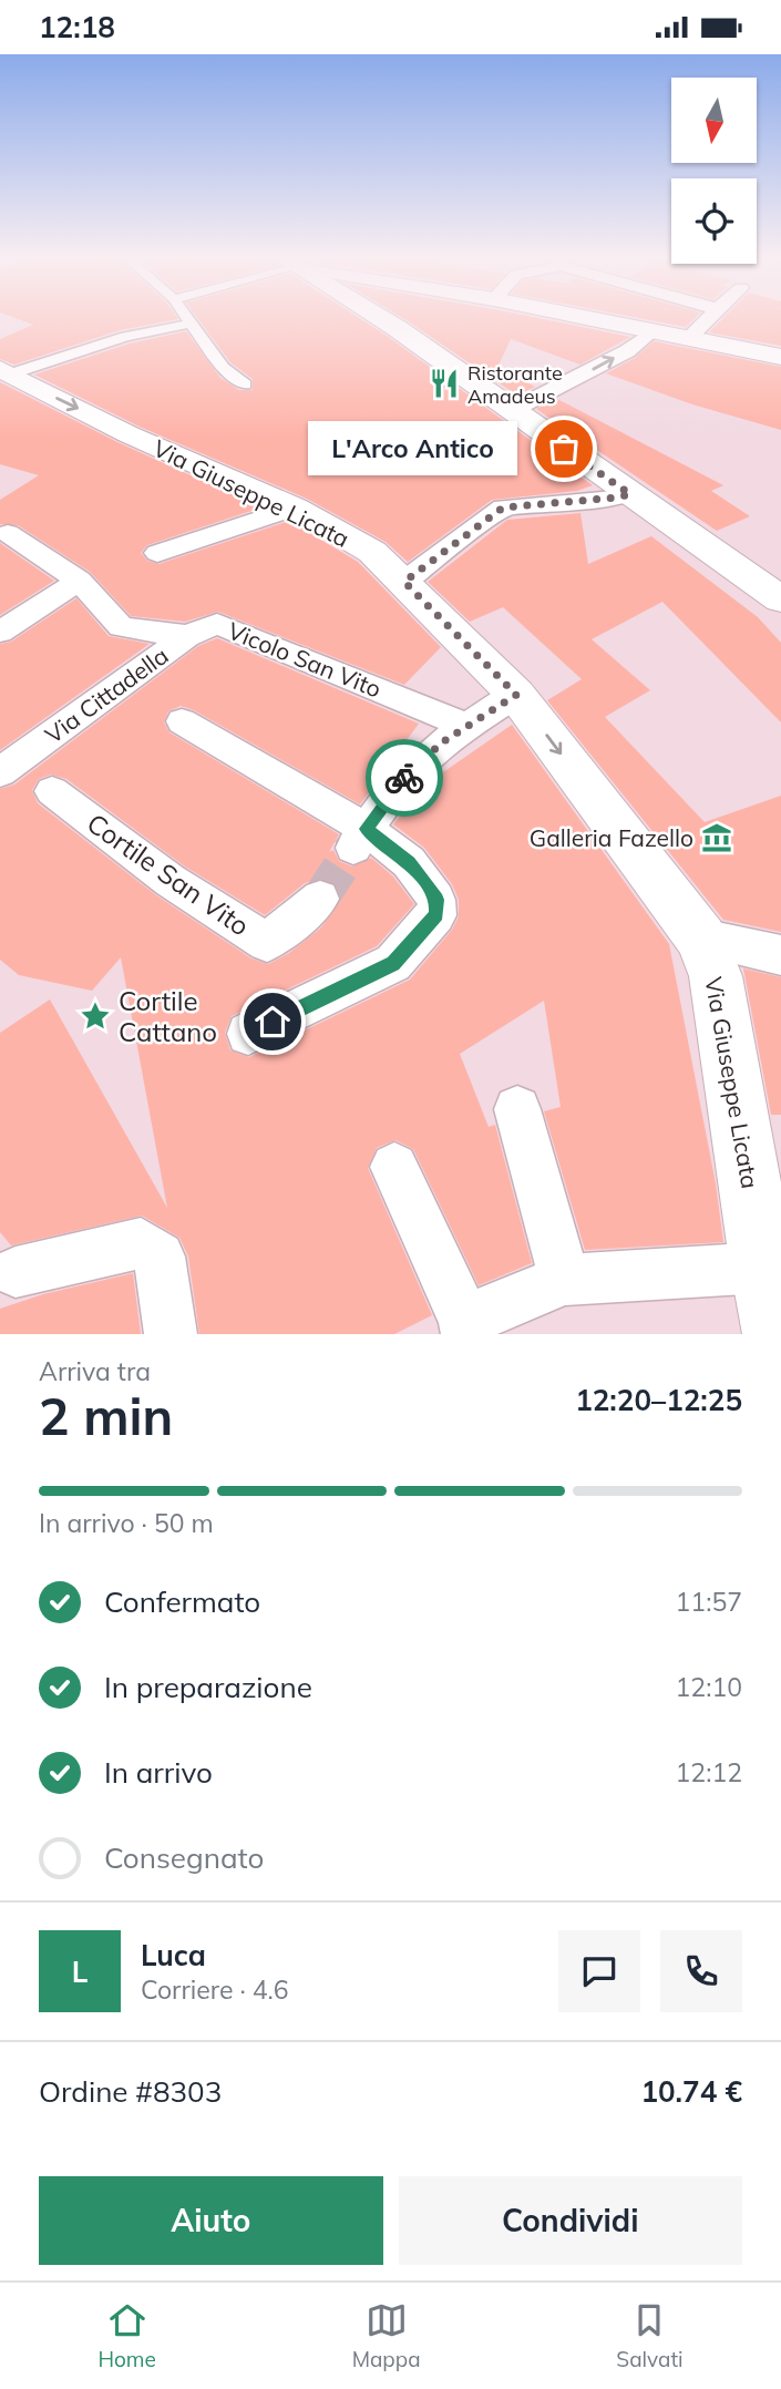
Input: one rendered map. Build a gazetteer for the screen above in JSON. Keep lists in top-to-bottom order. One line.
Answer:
{"streets":{"street":["Via Giuseppe Licata","Vicolo San Vito","Via Cittadella","Cortile San Vito"]},"crossings":[["Vicolo San Vito","Via Cittadella"]],"places":{"restaurant":["Ristorante Amadeus"],"other":["L'Arco Antico"],"museum":["Galleria Fazello"],"place":["Cortile Cattano"]},"north":"bottom","page":{"status":"12:18","bubble":"L'Arco Antico","heading":["2 min","Arriva tra","12:20–12:25"],"panel":["Luca","Corriere · 4.6","Ordine #8303","10.74 €"],"bar":"In arrivo · 50 m","list":[["Confermato","11:57"],["In preparazione","12:10"],["In arrivo","12:12"],"Consegnato"],"round":"L","buttons":["Aiuto","Condividi"],"tabs":["Home","Mappa","Salvati"]}}
